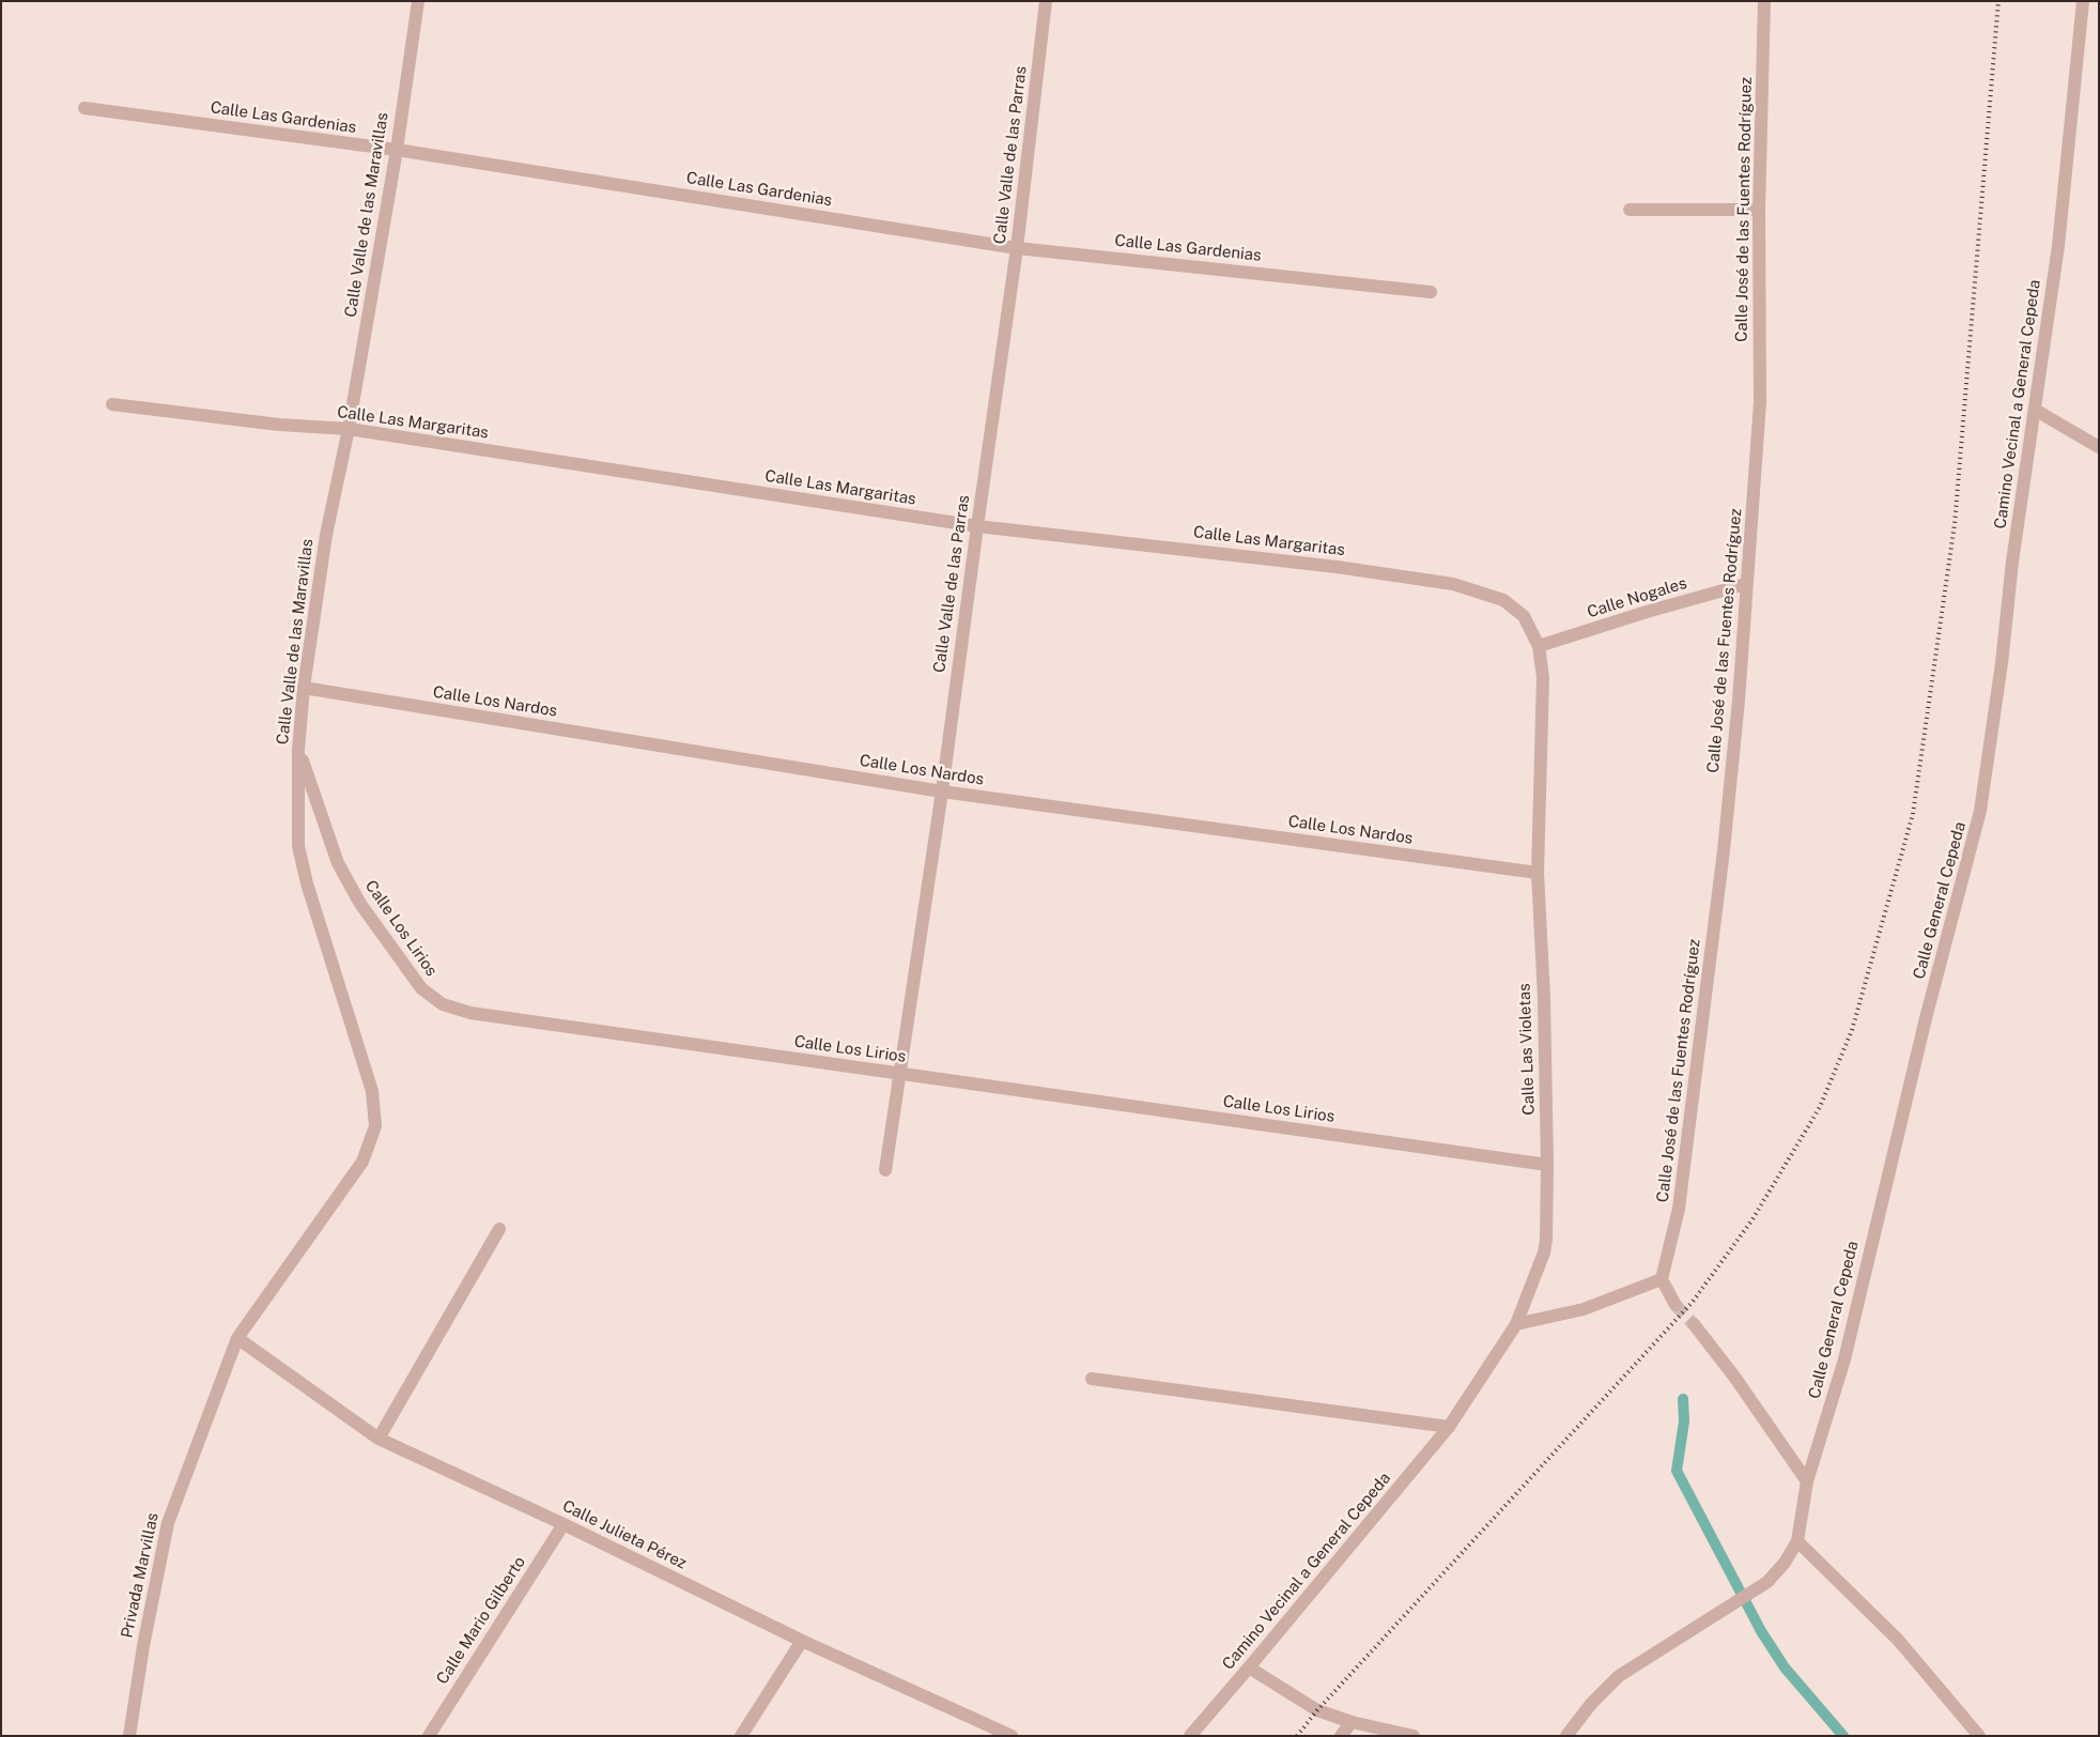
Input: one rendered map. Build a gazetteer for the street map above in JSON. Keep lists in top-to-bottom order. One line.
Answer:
{"streets":{"street":["Calle Las Gardenias","Calle Valle de las Parras","Calle José de las Fuentes Rodríguez","Calle Valle de las Maravillas","Camino Vecinal a General Cepeda","Calle Las Margaritas","Calle Nogales","Calle Los Nardos","Calle General Cepeda","Calle Los Lirios","Calle Las Violetas","Calle Julieta Pérez","Privada Marvillas","Calle Mario Gilberto"]},"crossings":[["Calle Las Gardenias","Calle Valle de las Parras"],["Calle Las Gardenias","Calle Valle de las Maravillas"],["Calle Valle de las Parras","Calle Las Margaritas"],["Calle Valle de las Parras","Calle Los Nardos"],["Calle Valle de las Parras","Calle Los Lirios"],["Calle José de las Fuentes Rodríguez","Calle Nogales"],["Calle Valle de las Maravillas","Calle Las Margaritas"],["Calle Valle de las Maravillas","Calle Los Nardos"],["Calle Valle de las Maravillas","Calle Los Lirios"],["Calle Valle de las Maravillas","Calle Julieta Pérez"],["Calle Valle de las Maravillas","Privada Marvillas"],["Camino Vecinal a General Cepeda","Calle General Cepeda"],["Camino Vecinal a General Cepeda","Calle Las Violetas"],["Calle Las Margaritas","Calle Nogales"],["Calle Las Margaritas","Calle Las Violetas"],["Calle Nogales","Calle Las Violetas"],["Calle Los Nardos","Calle Las Violetas"],["Calle Los Lirios","Calle Las Violetas"],["Calle Julieta Pérez","Privada Marvillas"],["Calle Julieta Pérez","Calle Mario Gilberto"]]}
